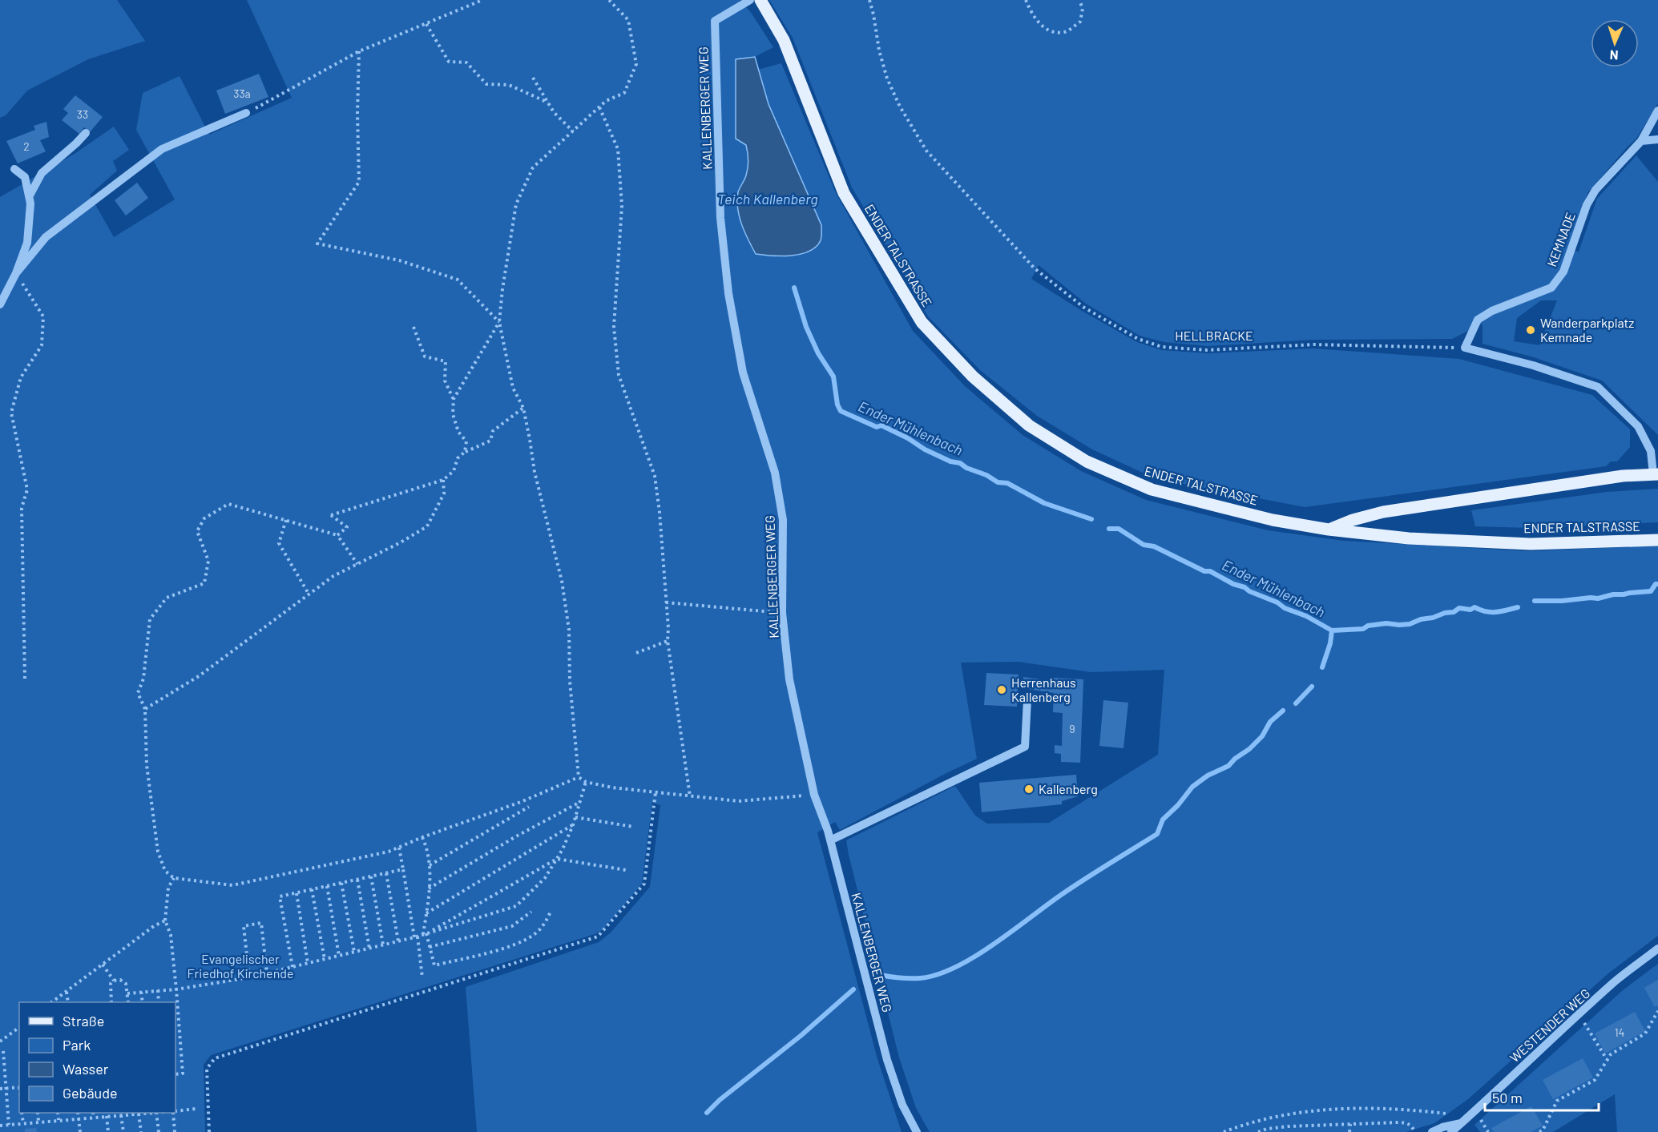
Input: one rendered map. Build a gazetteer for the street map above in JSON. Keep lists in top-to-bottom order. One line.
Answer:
{"streets":{"main road":["ENDER TALSTRASSE"],"street":["KALLENBERGER WEG","KEMNADE","WESTENDER WEG"],"path":["HELLBRACKE"]},"crossings":[["KEMNADE","HELLBRACKE"]],"water":["Teich Kallenberg","Ender Mühlenbach"],"parks":["Evangelischer Friedhof Kirchende"],"places":["Wanderparkplatz Kemnade","Herrenhaus Kallenberg","Kallenberg"],"house_numbers":["33a","33","2","9","14"],"legend":["Straße","Park","Wasser","Gebäude"],"scale_bar":"50 m","north":"bottom"}
